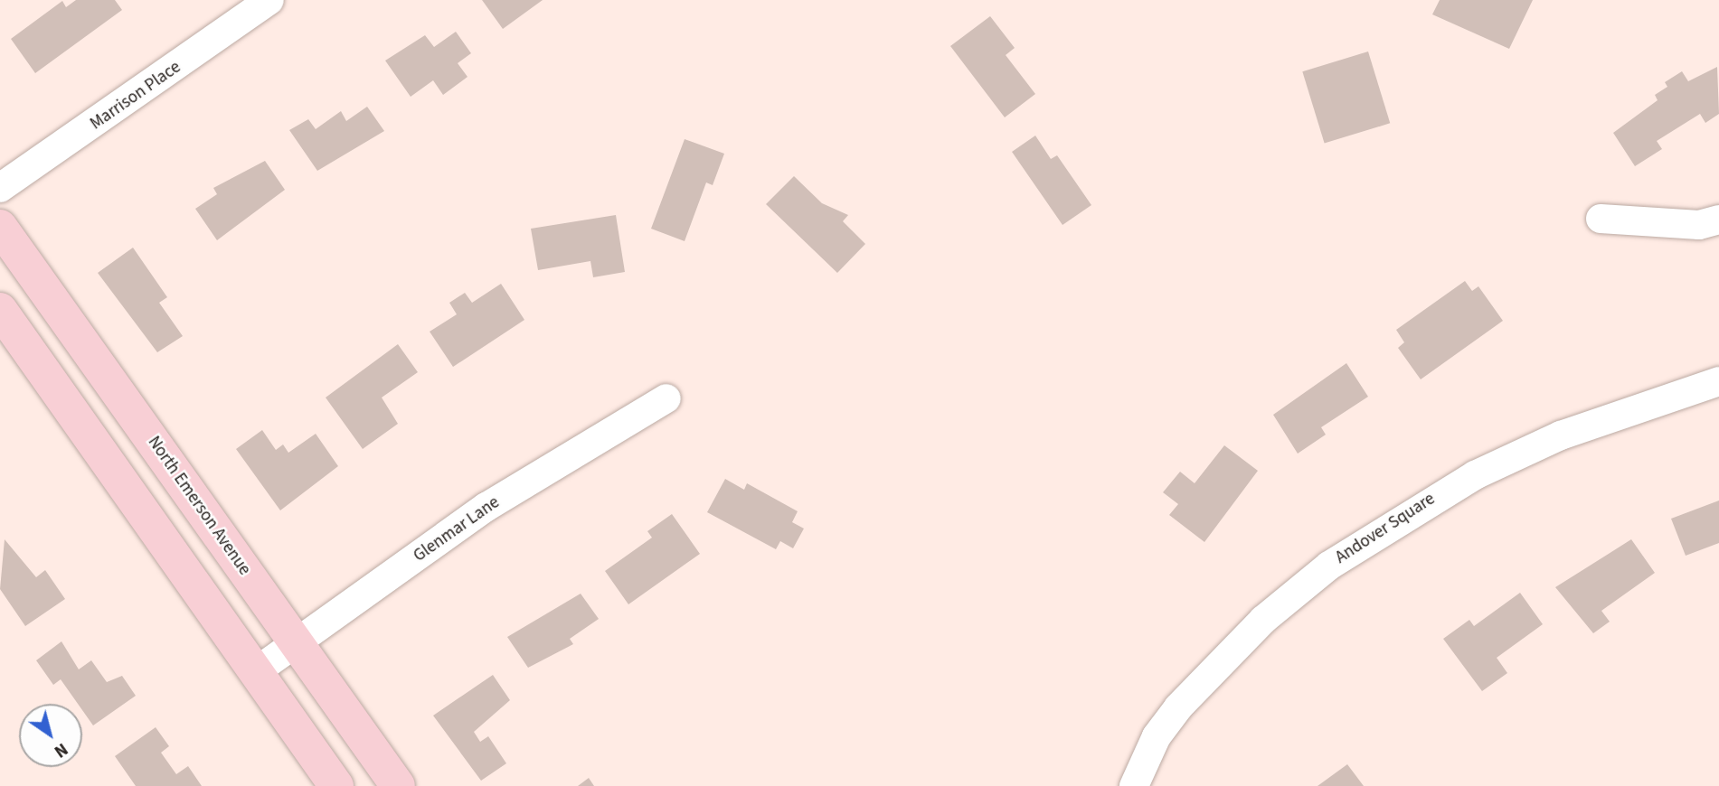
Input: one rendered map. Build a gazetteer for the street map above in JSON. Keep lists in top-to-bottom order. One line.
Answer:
{"streets":{"main road":["North Emerson Avenue"],"street":["Marrison Place","Andover Square","Glenmar Lane"]},"crossings":[["North Emerson Avenue","Glenmar Lane"]],"north":"bottom right"}
